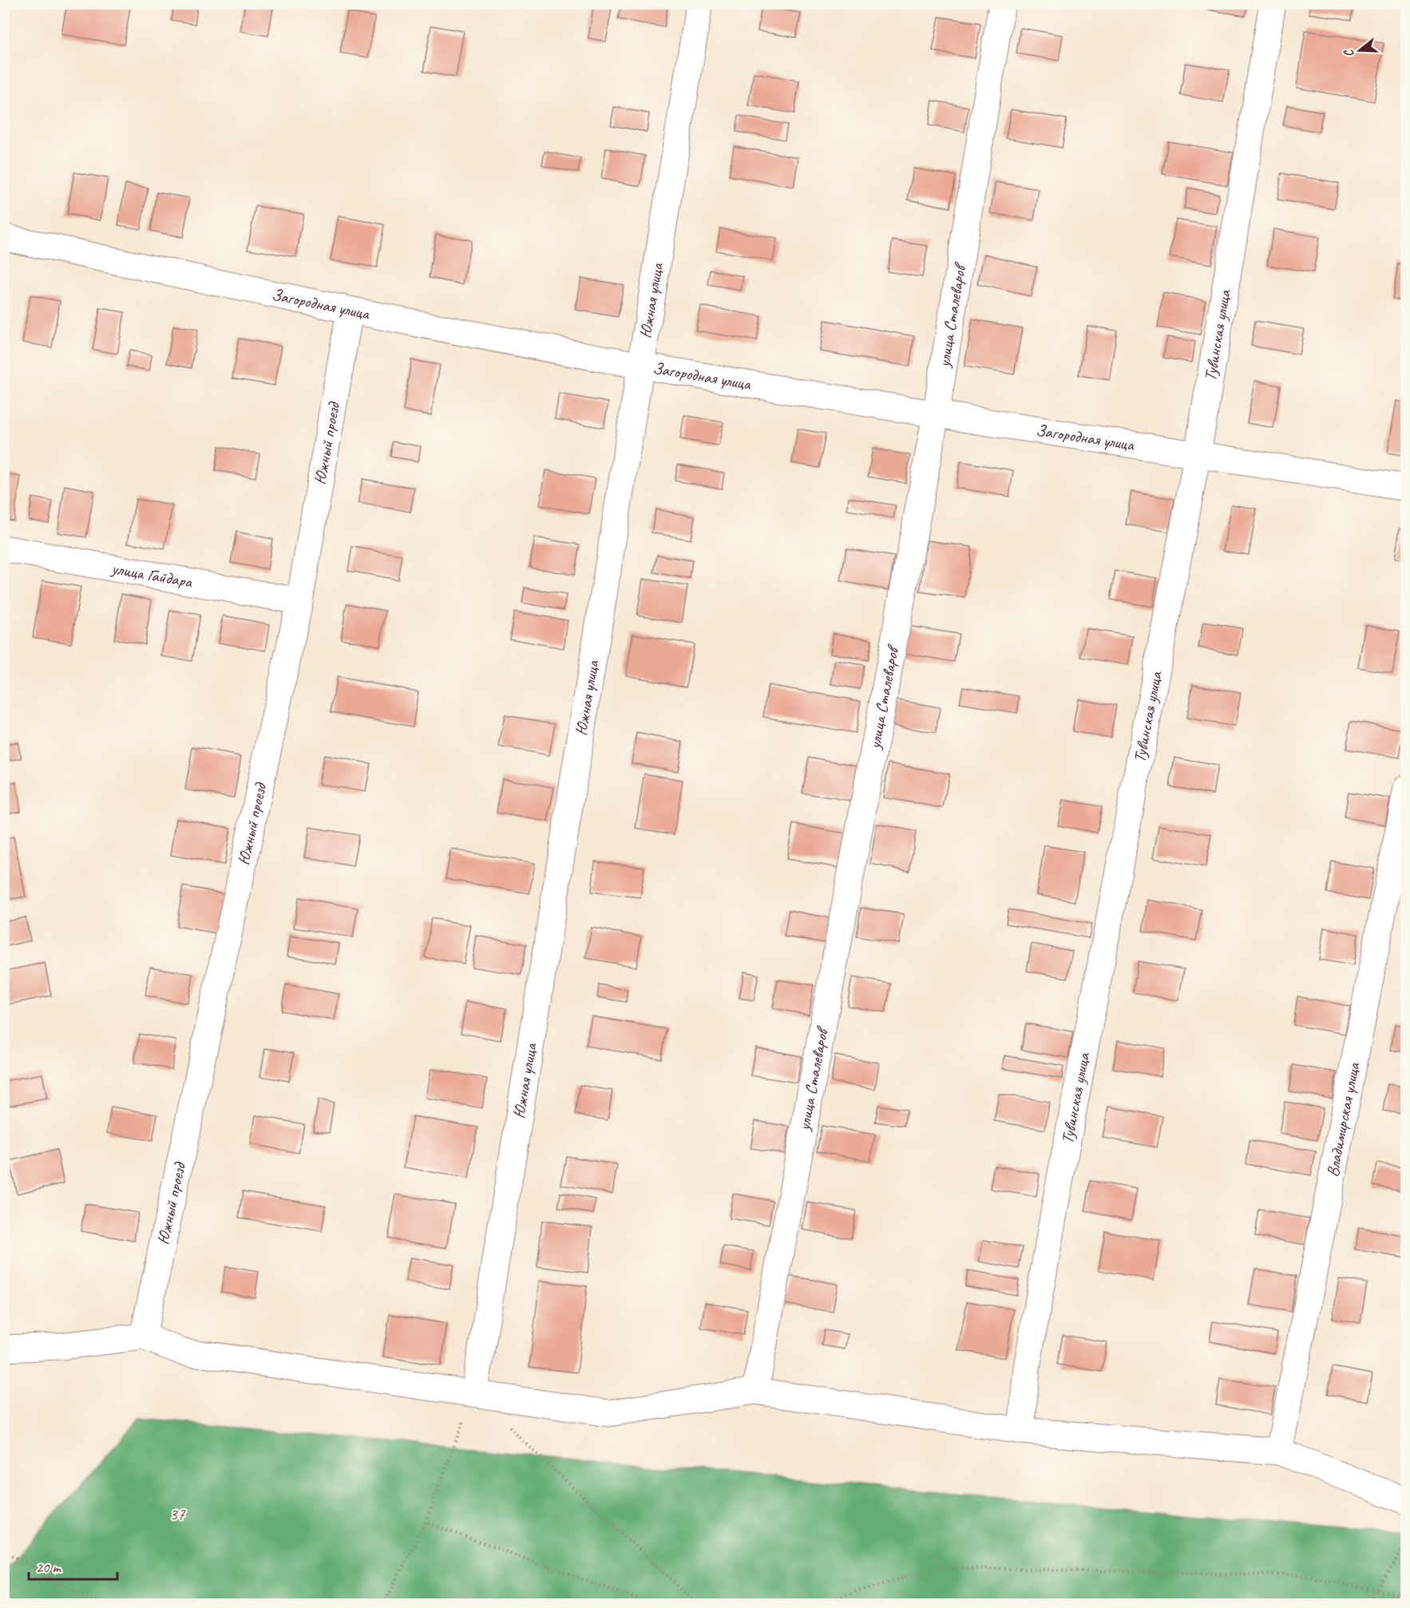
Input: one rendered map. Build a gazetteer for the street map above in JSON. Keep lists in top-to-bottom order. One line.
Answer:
{"streets":{"street":["Южная улица","Загородная улица","улица Сталеваров","Тувинская улица","Южный проезд","улица Гайдара","Владимирская улица"]},"crossings":[["Южная улица","Загородная улица"],["Загородная улица","улица Сталеваров"],["Загородная улица","Тувинская улица"],["Загородная улица","Южный проезд"],["Южный проезд","улица Гайдара"]],"parks":["37"],"scale_bar":"20 m","north":"left"}
